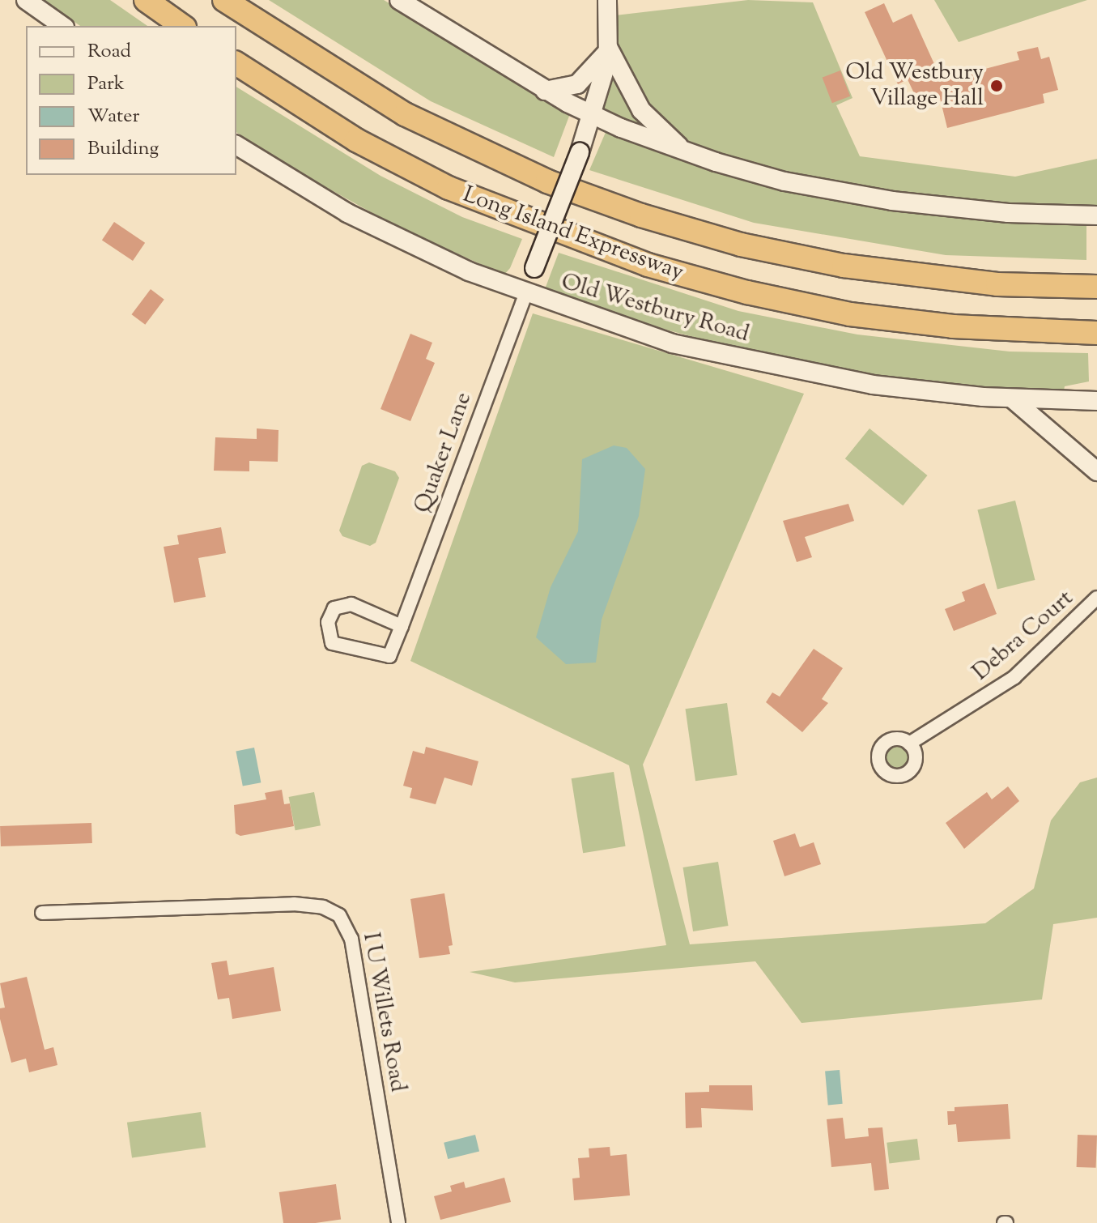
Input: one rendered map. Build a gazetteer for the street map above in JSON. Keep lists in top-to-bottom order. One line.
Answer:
{"streets":{"highway":["Long Island Expressway"],"main road":["Old Westbury Road"],"street":["Quaker Lane","Debra Court","I U Willets Road"]},"crossings":[["Old Westbury Road","Quaker Lane"]],"places":["Old Westbury Village Hall"],"legend":["Road","Park","Water","Building"]}
